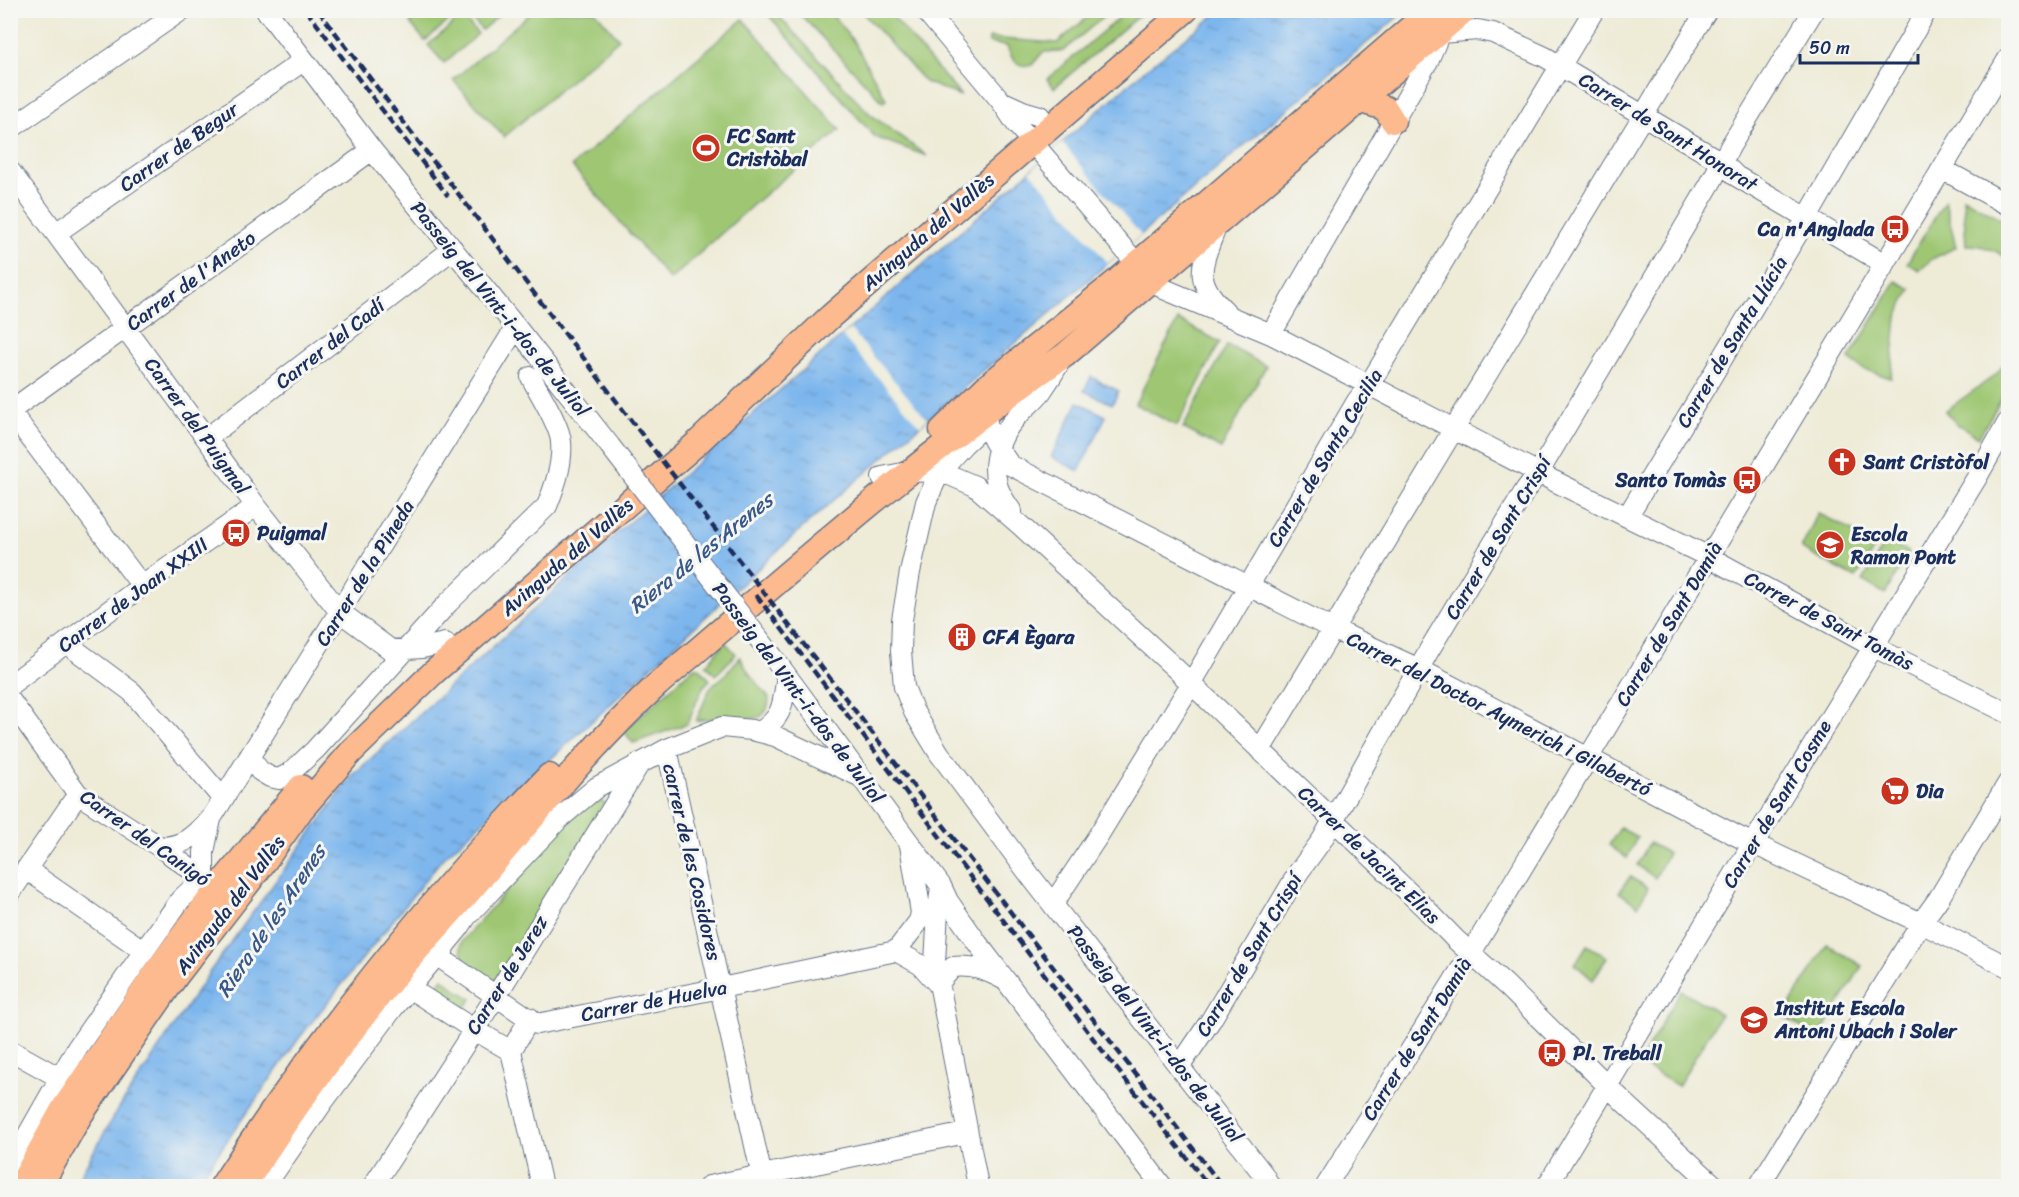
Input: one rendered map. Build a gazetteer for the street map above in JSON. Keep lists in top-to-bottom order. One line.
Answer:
{"streets":{"main road":["Avinguda del Vallès"],"street":["Carrer de Sant Honorat","Carrer de Begur","Carrer de l'Aneto","Passeig del Vint-i-dos de Juliol","Carrer de Santa Llúcia","Carrer del Cadí","Carrer del Puigmal","Carrer de Santa Cecilia","Carrer de Sant Crispí","Carrer de la Pineda","Carrer de Joan XXIII","Carrer de Sant Tomàs","Carrer de Sant Damià","Carrer del Doctor Aymerich i Gilabertó","Carrer de Sant Cosme","Carrer del Canigó","Carrer de Jacint Elias","carrer de les Cosidores","Carrer de Jerez","Carrer de Huelva"]},"crossings":[["Carrer de Sant Honorat","Carrer de Santa Llúcia"],["Carrer de Sant Honorat","Carrer de Santa Cecilia"],["Carrer de Sant Honorat","Carrer de Sant Crispí"],["Carrer de Sant Honorat","Carrer de Sant Damià"],["Carrer de Begur","Passeig del Vint-i-dos de Juliol"],["Carrer de Begur","Carrer del Puigmal"],["Avinguda del Vallès","Carrer del Puigmal"],["Avinguda del Vallès","Carrer de la Pineda"],["Avinguda del Vallès","Carrer de Sant Tomàs"],["Avinguda del Vallès","Carrer del Canigó"],["Carrer de l'Aneto","Passeig del Vint-i-dos de Juliol"],["Carrer de l'Aneto","Carrer del Puigmal"],["Passeig del Vint-i-dos de Juliol","Carrer del Cadí"],["Passeig del Vint-i-dos de Juliol","Carrer de Santa Cecilia"],["Passeig del Vint-i-dos de Juliol","Carrer de Sant Crispí"],["Passeig del Vint-i-dos de Juliol","Carrer de la Pineda"],["Passeig del Vint-i-dos de Juliol","Carrer de Jacint Elias"],["Carrer de Santa Llúcia","Carrer de Sant Tomàs"],["Carrer del Cadí","Carrer del Puigmal"],["Carrer del Puigmal","Carrer de la Pineda"],["Carrer del Puigmal","Carrer de Joan XXIII"],["Carrer de Santa Cecilia","Carrer de Sant Tomàs"],["Carrer de Santa Cecilia","Carrer del Doctor Aymerich i Gilabertó"],["Carrer de Santa Cecilia","Carrer de Jacint Elias"],["Carrer de Sant Crispí","Carrer de Sant Tomàs"],["Carrer de Sant Crispí","Carrer del Doctor Aymerich i Gilabertó"],["Carrer de Sant Crispí","Carrer de Jacint Elias"],["Carrer de la Pineda","Carrer del Canigó"],["Carrer de Sant Tomàs","Carrer de Sant Damià"],["Carrer de Sant Tomàs","Carrer de Sant Cosme"],["Carrer de Sant Damià","Carrer del Doctor Aymerich i Gilabertó"],["Carrer de Sant Damià","Carrer de Jacint Elias"],["Carrer del Doctor Aymerich i Gilabertó","Carrer de Sant Cosme"],["Carrer del Doctor Aymerich i Gilabertó","Carrer de Jacint Elias"],["Carrer de Sant Cosme","Carrer de Jacint Elias"],["carrer de les Cosidores","Carrer de Huelva"],["Carrer de Jerez","Carrer de Huelva"]],"water":["Riera de les Arenes"],"places":{"sports":["FC Sant Cristòbal"],"bus stop":["Ca n'Anglada","Santo Tomàs","Puigmal","Pl. Treball"],"church":["Sant Cristòfol"],"school or university":["Escola Ramon Pont","Institut Escola Antoni Ubach i Soler"],"building":["CFA Ègara"],"supermarket":["Dia"]},"scale_bar":"50 m"}
